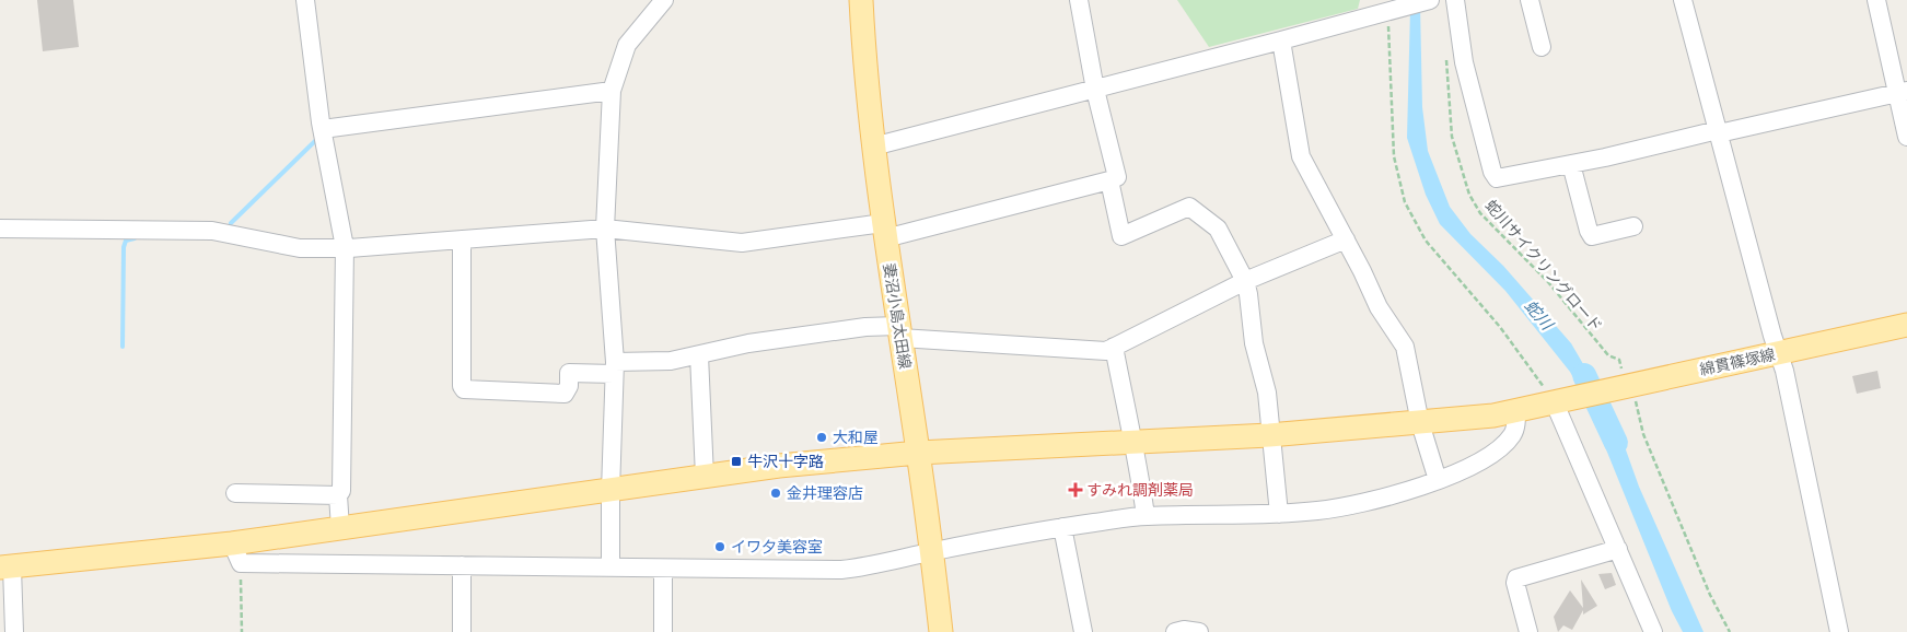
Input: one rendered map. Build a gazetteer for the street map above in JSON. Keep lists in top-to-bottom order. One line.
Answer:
{"streets":{"main road":["妻沼小島太田線","綿貫篠塚線"],"path":["蛇川サイクリングロード"]},"crossings":[["蛇川サイクリングロード","綿貫篠塚線"],["妻沼小島太田線","綿貫篠塚線"]],"water":["蛇川"],"places":{"other":["大和屋","金井理容店","イワ夕美容室"],"transit":["牛沢十字路"],"health":["すみれ調剤薬局"]}}
